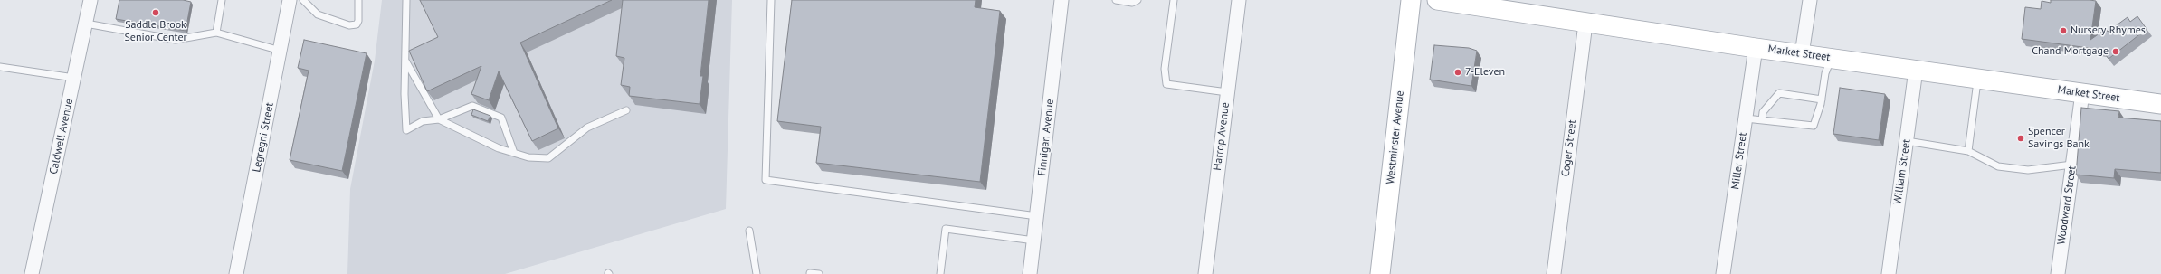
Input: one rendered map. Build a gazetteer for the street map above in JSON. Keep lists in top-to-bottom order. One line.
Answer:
{"streets":{"main road":["Market Street","Westminster Avenue"],"street":["Caldwell Avenue","Harrop Avenue","Legregni Street","Finnigan Avenue","Coger Street","Miller Street","William Street","Woodward Street"]},"crossings":[["Market Street","Coger Street"],["Market Street","Miller Street"],["Market Street","William Street"],["Market Street","Woodward Street"]],"places":["Saddle Brook Senior Center","Nursery Rhymes","Chand Mortgage","7-Eleven","Spencer Savings Bank"]}
